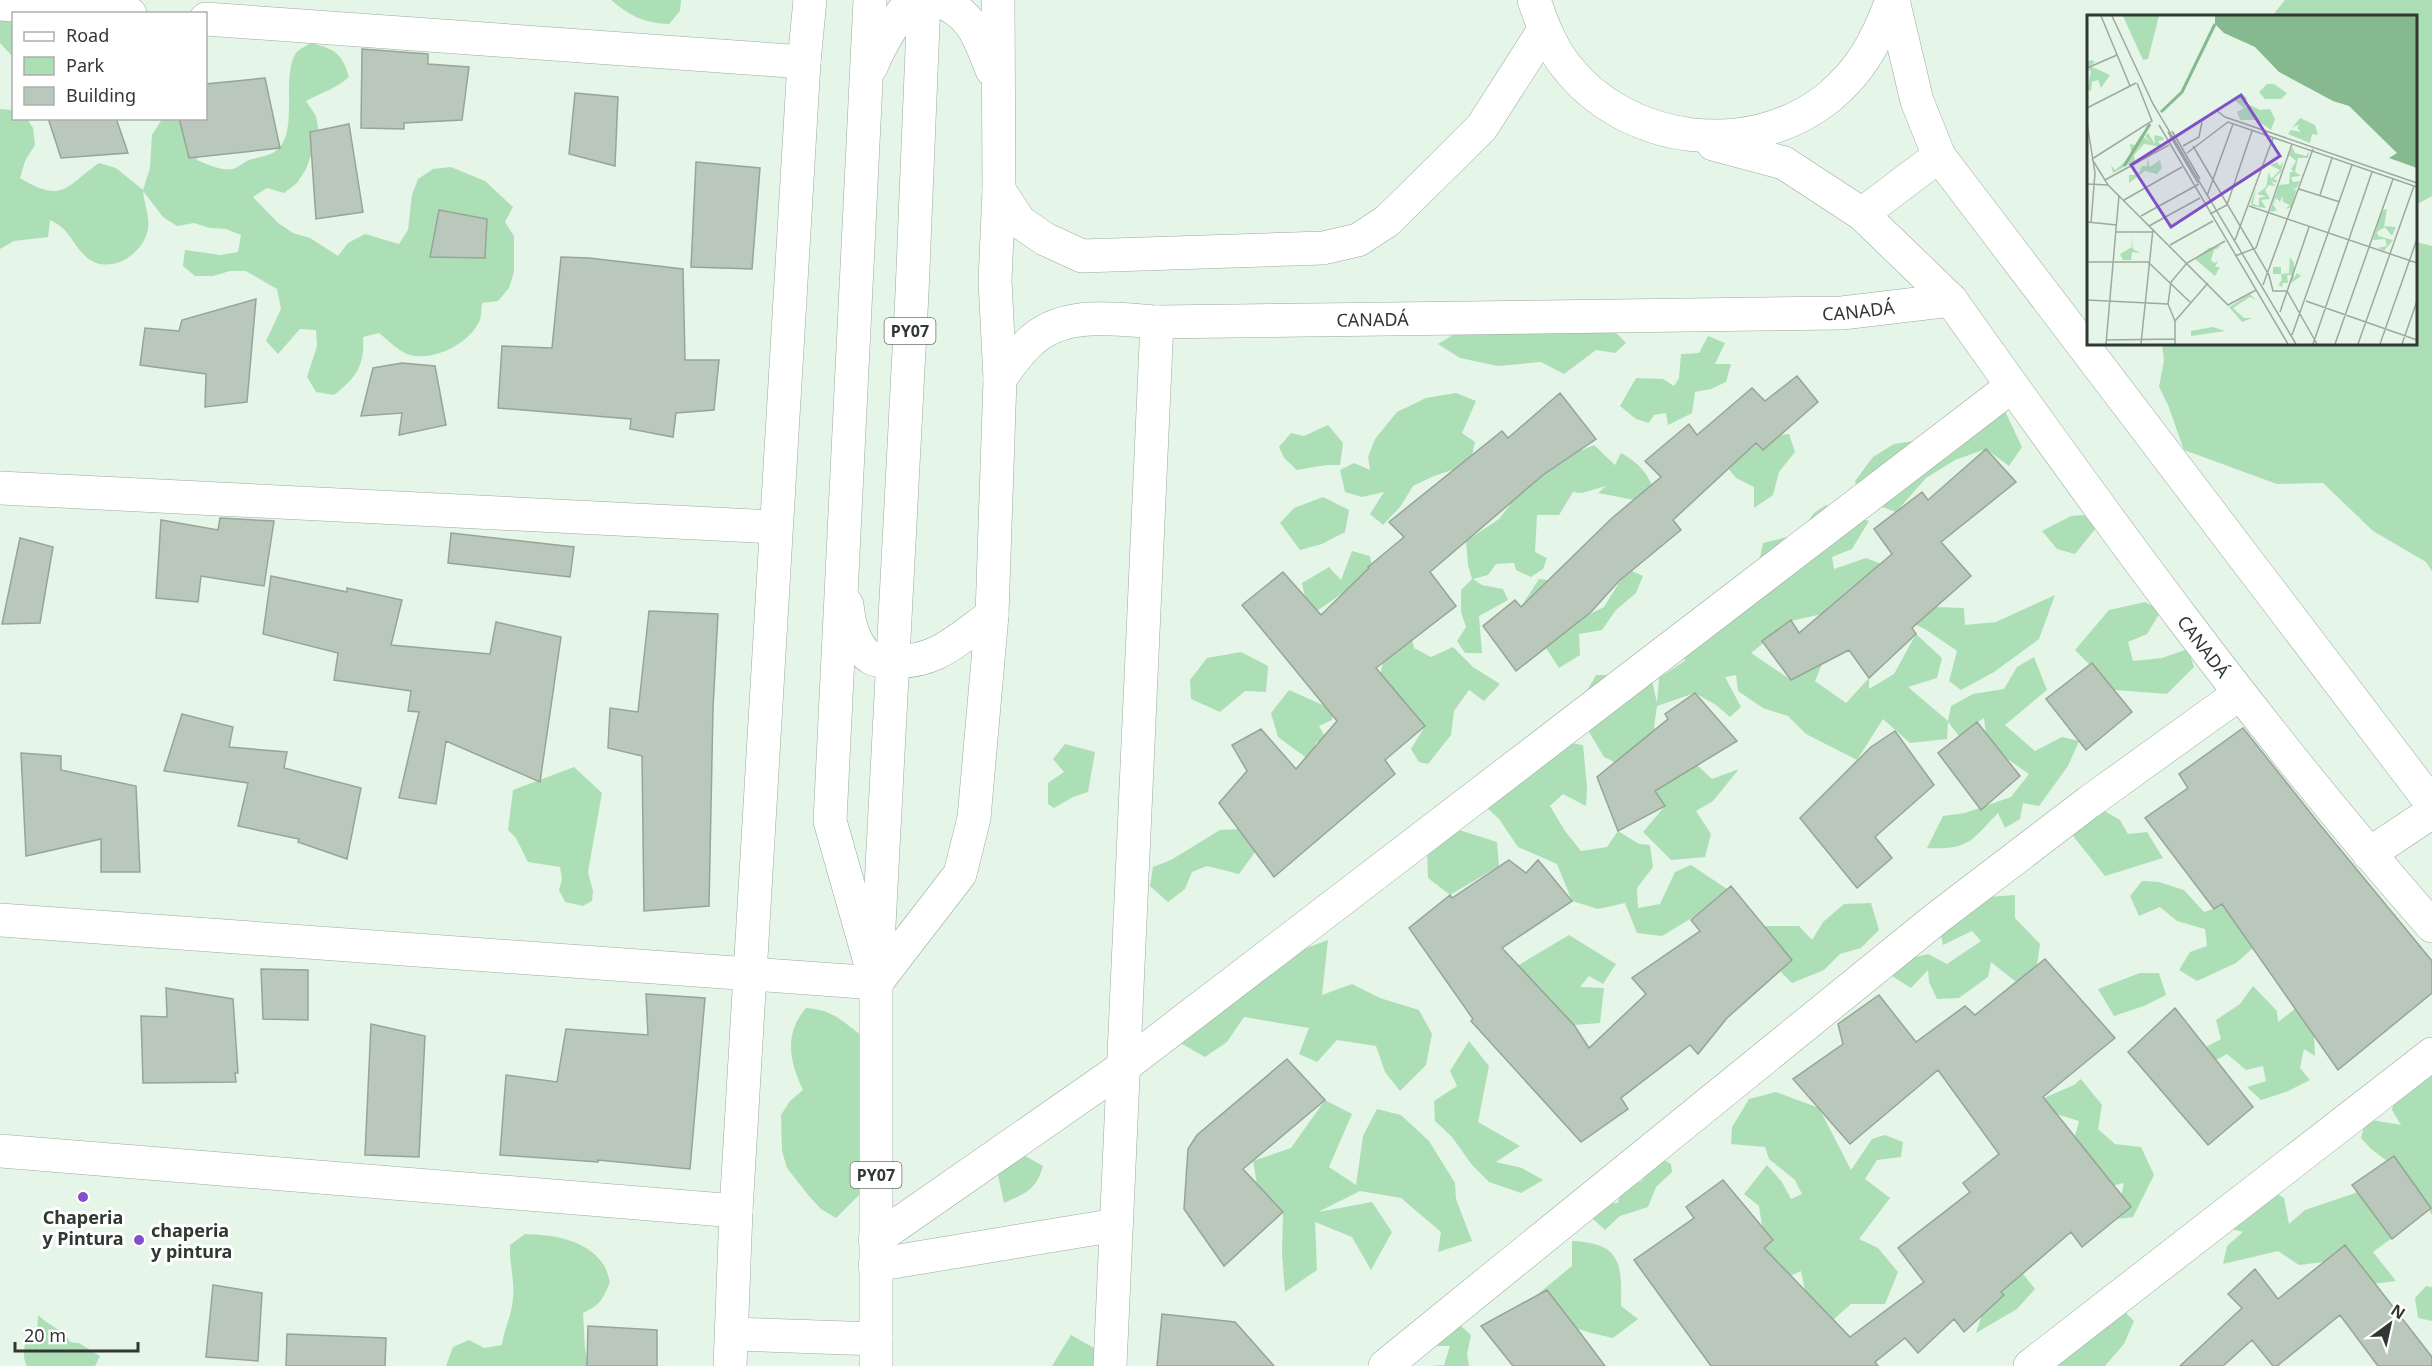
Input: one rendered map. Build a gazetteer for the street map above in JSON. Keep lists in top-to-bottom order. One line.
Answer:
{"streets":{"main road":["CANADÁ","PY07"]},"places":["Chaperia y Pintura","chaperia y pintura"],"legend":["Road","Park","Building"],"scale_bar":"20 m","north":"top right"}
